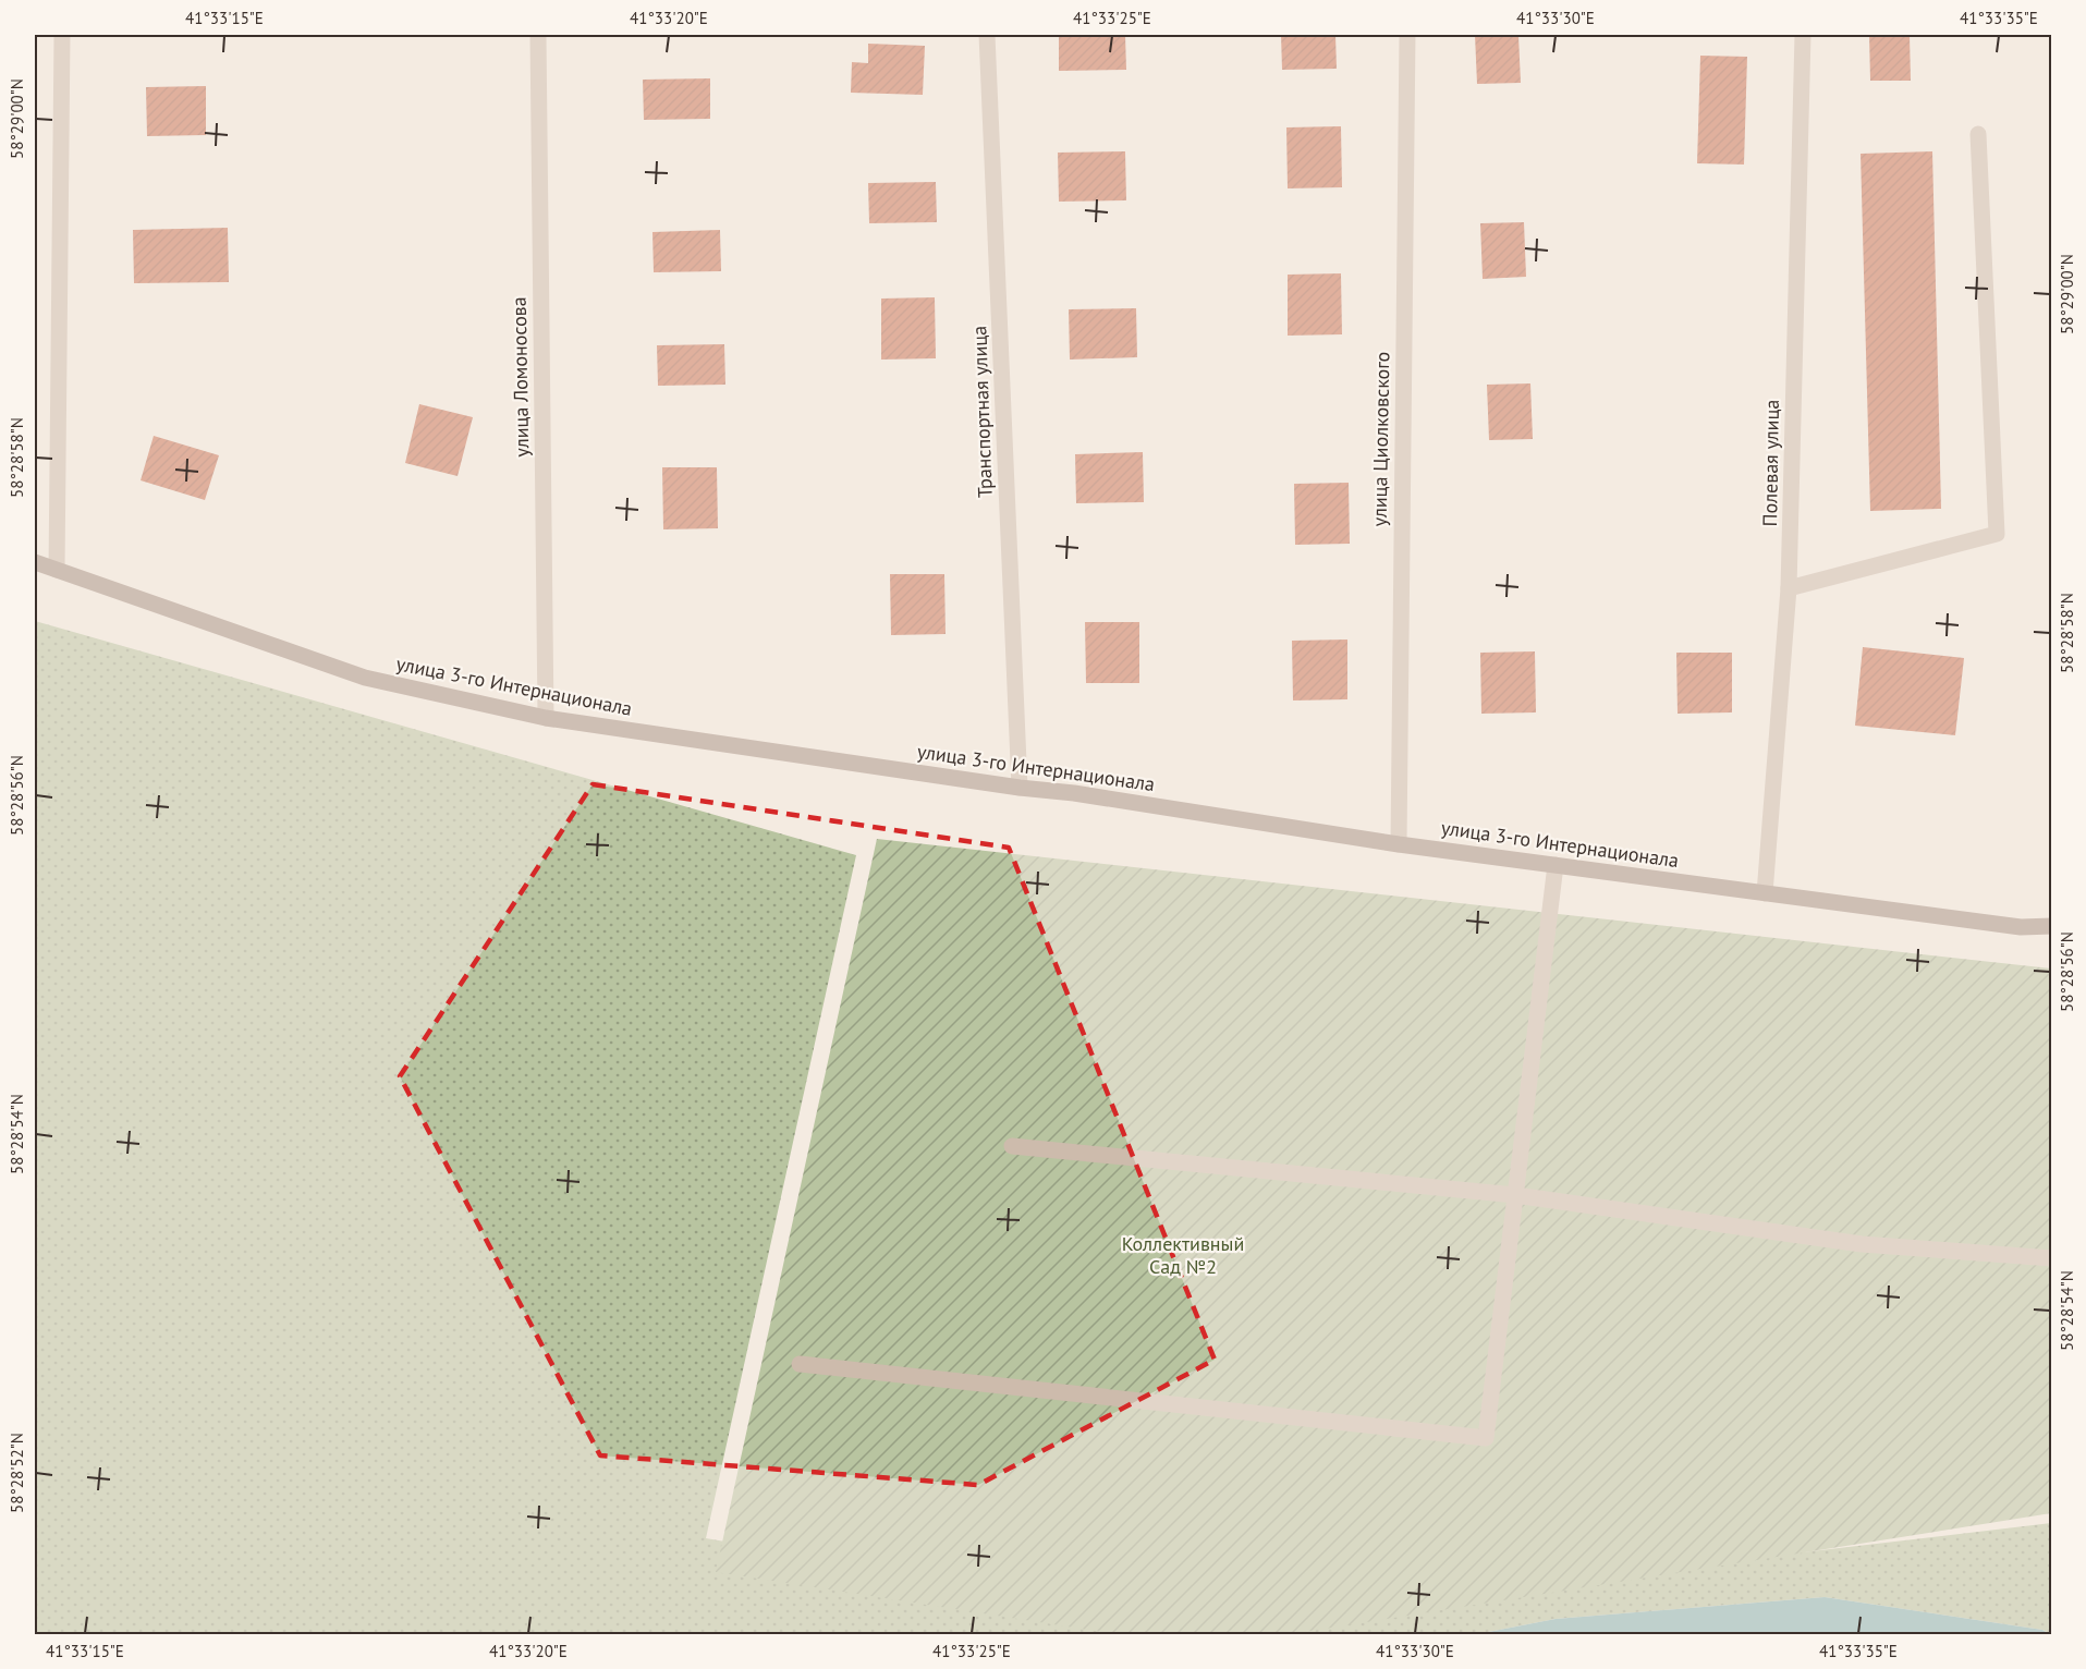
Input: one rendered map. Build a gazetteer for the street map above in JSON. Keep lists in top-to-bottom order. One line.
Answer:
{"streets":{"main road":["улица 3-го Интернационала"],"street":["улица Ломоносова","Транспортная улица","улица Циолковского","Полевая улица"]},"crossings":[["улица Ломоносова","улица 3-го Интернационала"],["Транспортная улица","улица 3-го Интернационала"],["улица Циолковского","улица 3-го Интернационала"],["Полевая улица","улица 3-го Интернационала"]],"parks":["Коллективный Сад №2"],"coordinates":["41°33'15\"E","41°33'20\"E","41°33'25\"E","41°33'30\"E","41°33'35\"E","58°29'00\"N","58°28'58\"N","58°28'56\"N","58°28'54\"N","58°28'52\"N"]}
